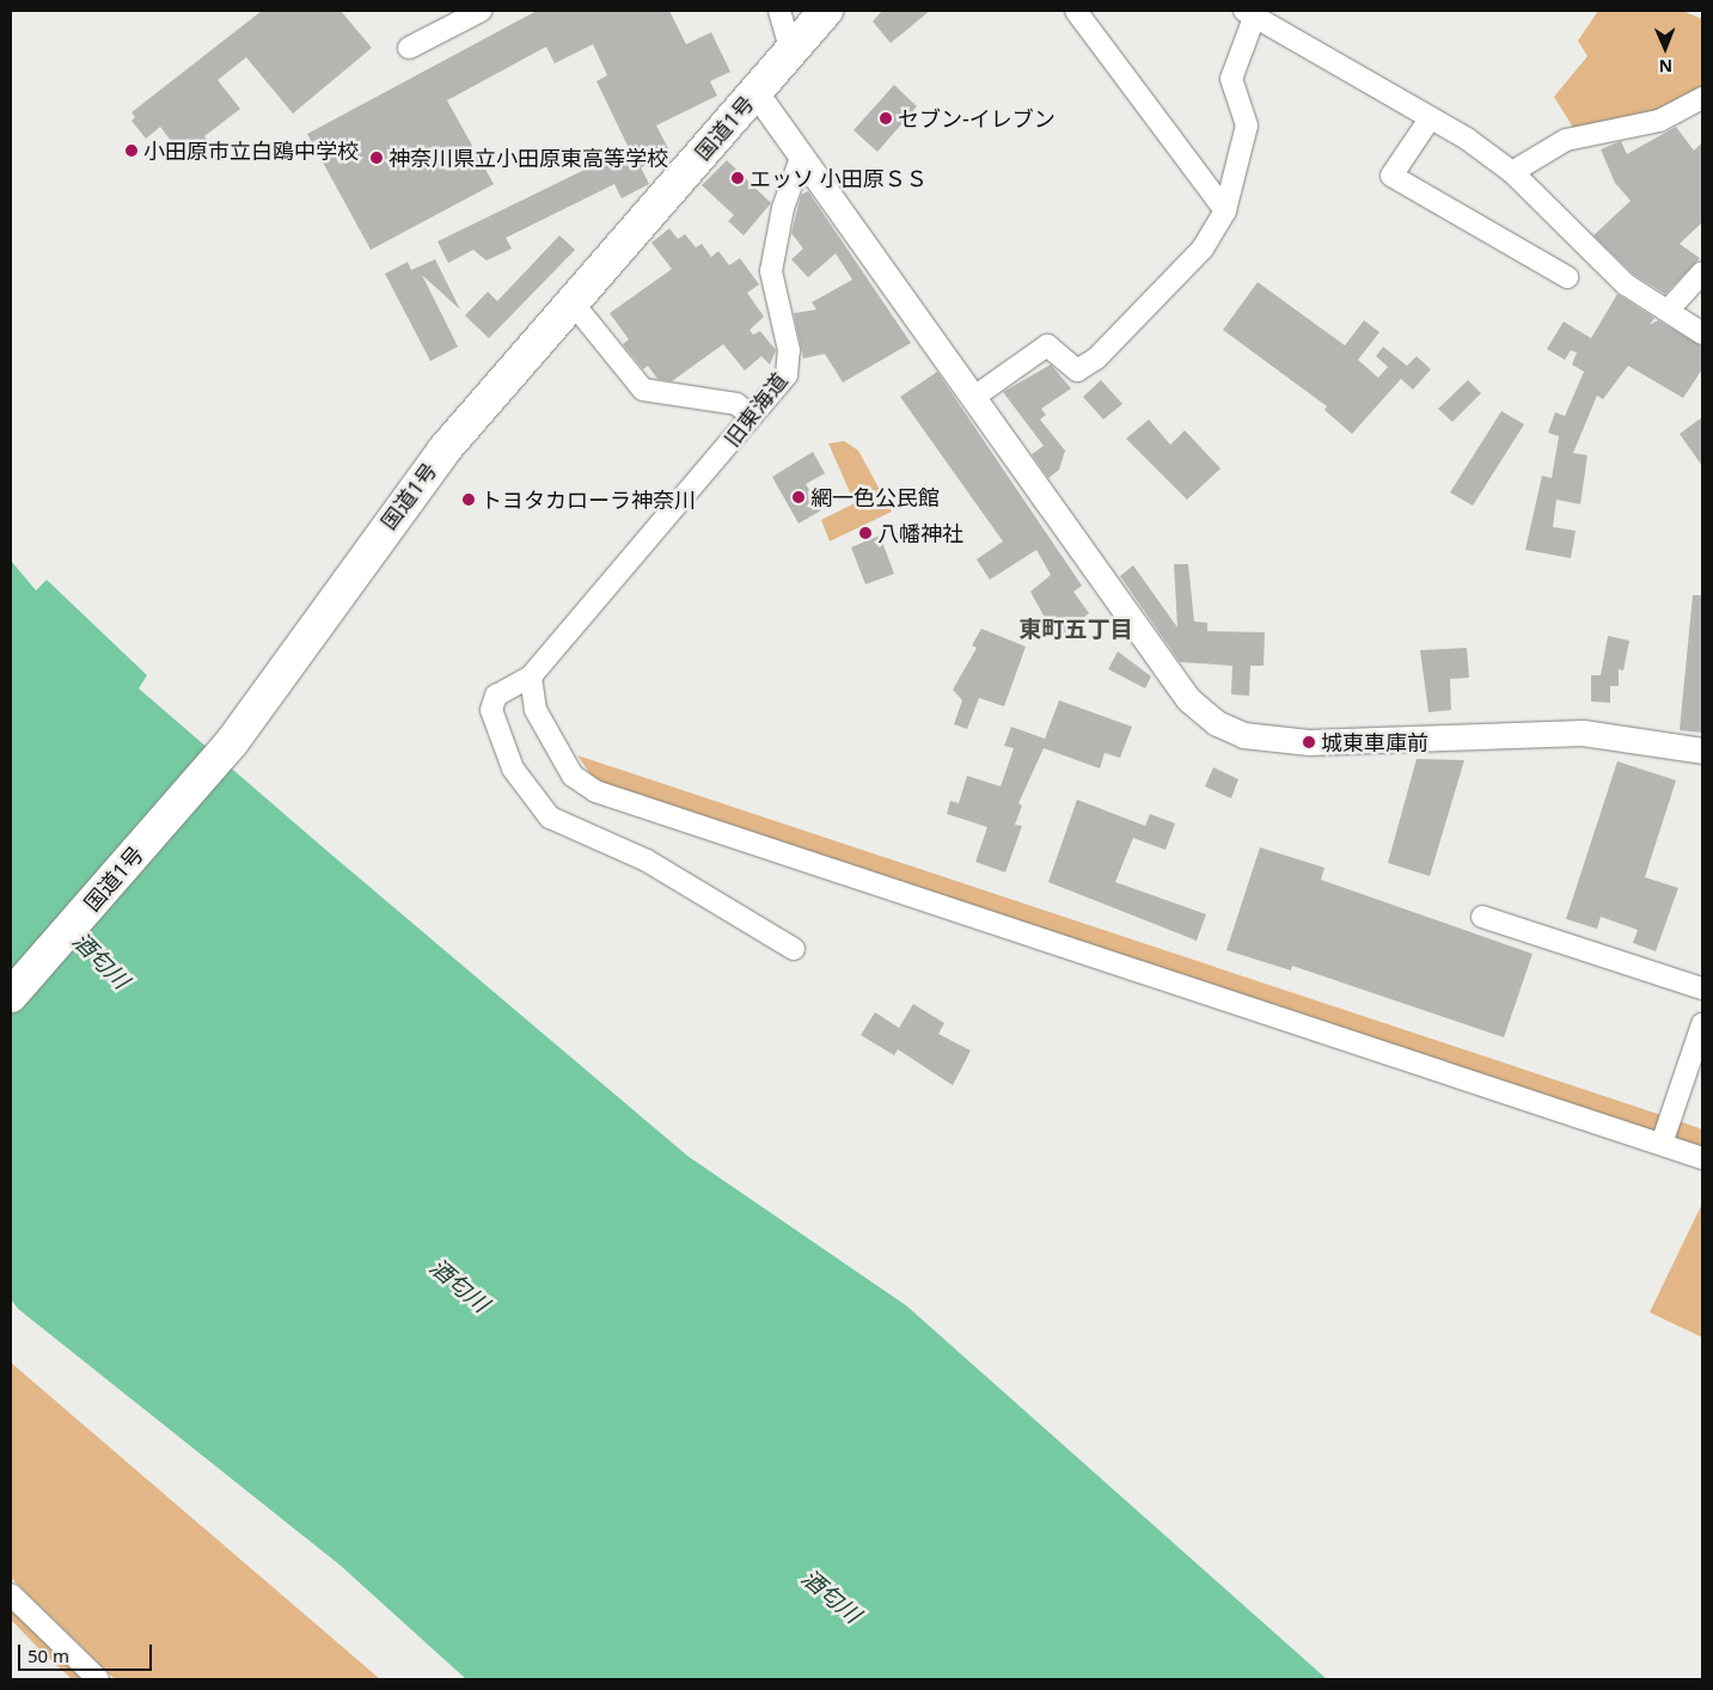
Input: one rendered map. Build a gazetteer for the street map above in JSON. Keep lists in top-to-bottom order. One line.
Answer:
{"streets":{"highway":["国道1号"],"street":["旧東海道"]},"districts":["東町五丁目"],"water":["酒匂川"],"places":["セブン-イレブン","小田原市立白鴎中学校","神奈川県立小田原東高等学校","エッソ 小田原ＳＳ","網一色公民館","トヨタカローラ神奈川","八幡神社","城東車庫前"],"scale_bar":"50 m","north":"bottom"}
